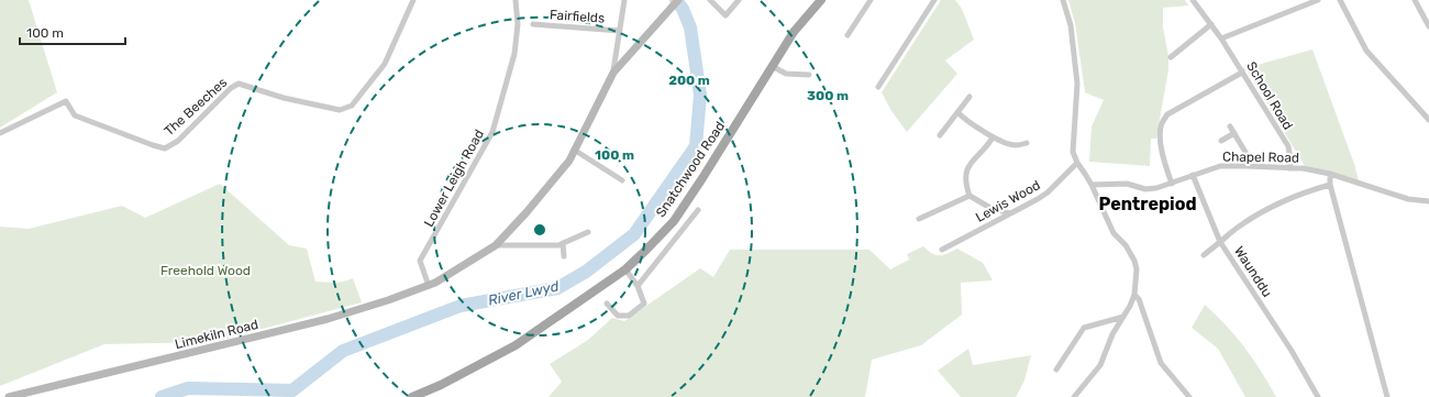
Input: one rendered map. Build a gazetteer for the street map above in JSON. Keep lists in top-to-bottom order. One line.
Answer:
{"streets":{"main road":["Snatchwood Road","Limekiln Road"],"street":["Fairfields","School Road","The Beeches","Chapel Road","Lower Leigh Road","Lewis Wood","Waunddu"]},"crossings":[["School Road","Chapel Road"],["Lower Leigh Road","Limekiln Road"]],"districts":["Pentrepiod"],"water":["River Lwyd"],"parks":["Freehold Wood"],"scale_bar":"100 m","rings":["200 m","300 m","100 m"]}
